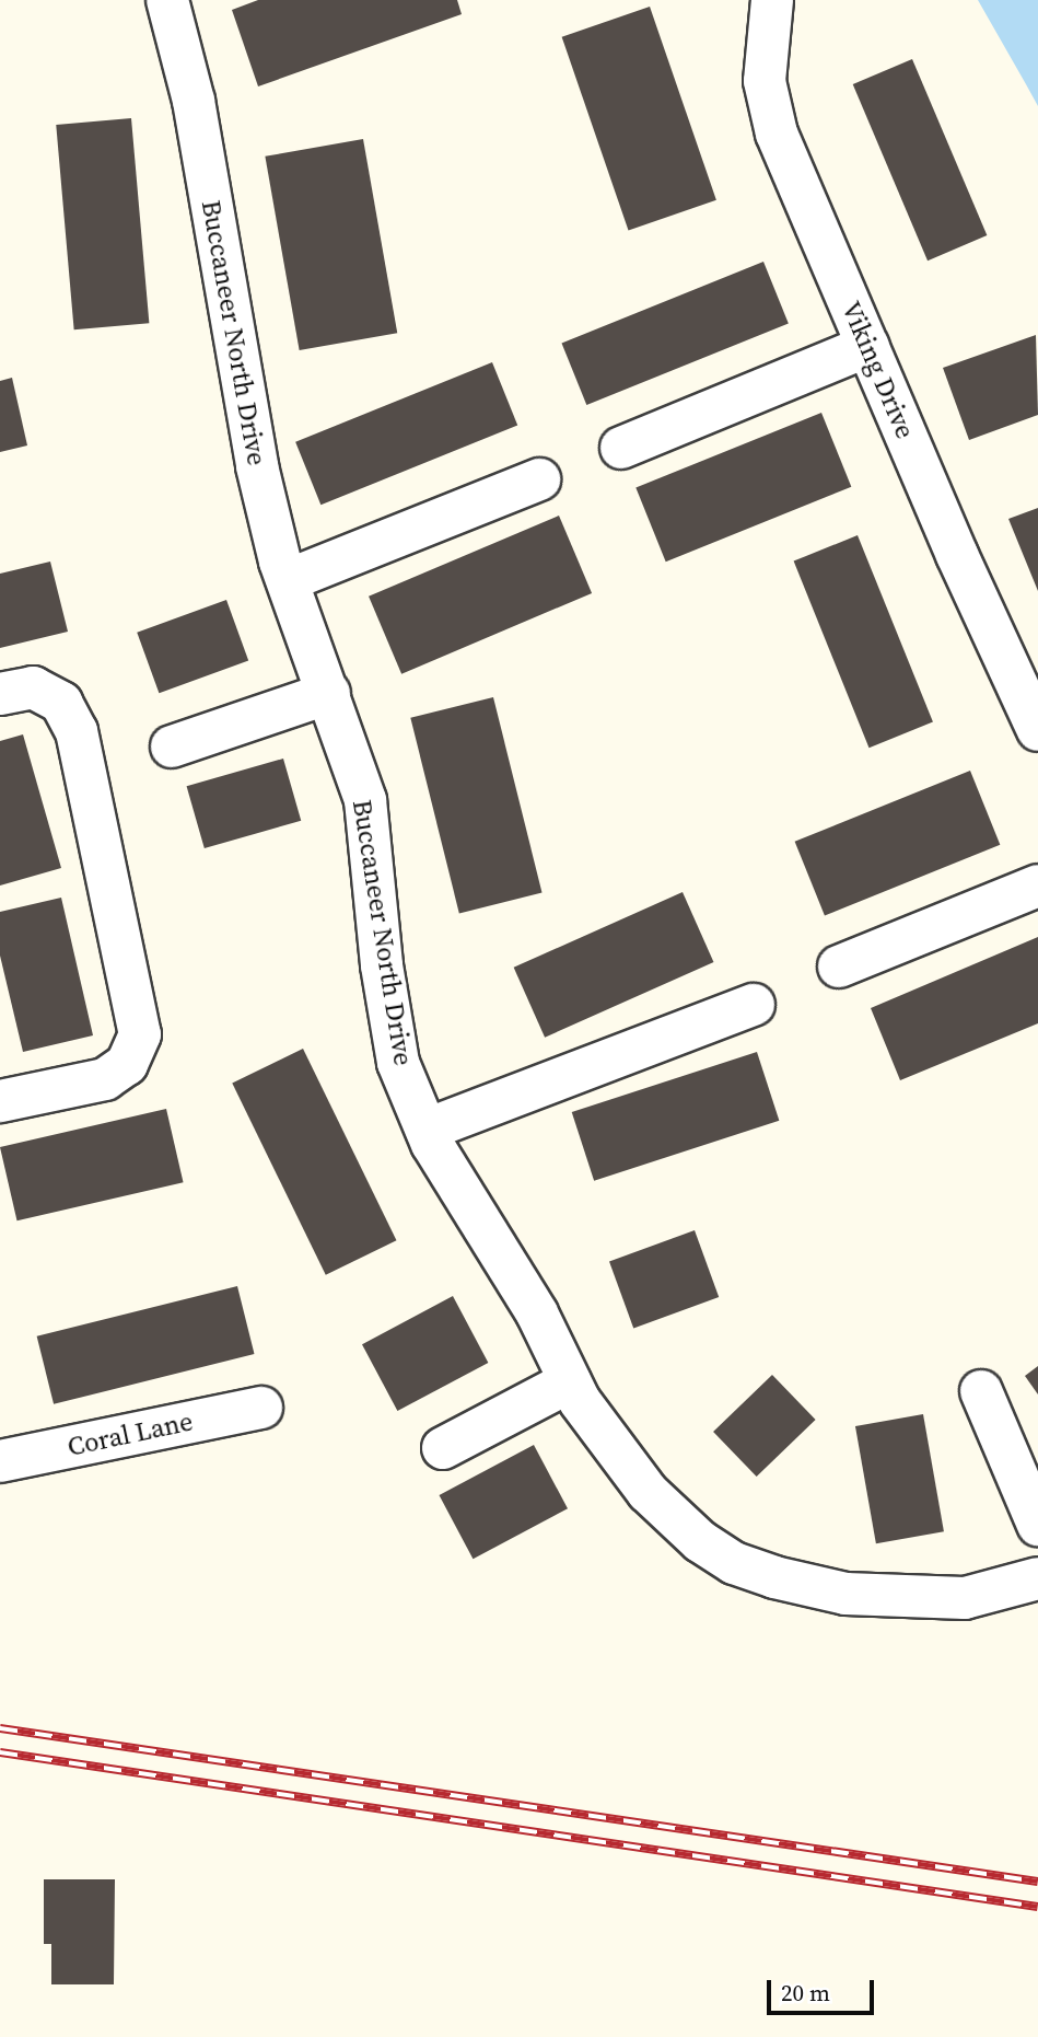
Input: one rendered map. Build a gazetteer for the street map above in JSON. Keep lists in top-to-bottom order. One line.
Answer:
{"streets":{"street":["Buccaneer North Drive","Viking Drive","Coral Lane"]},"scale_bar":"20 m"}
